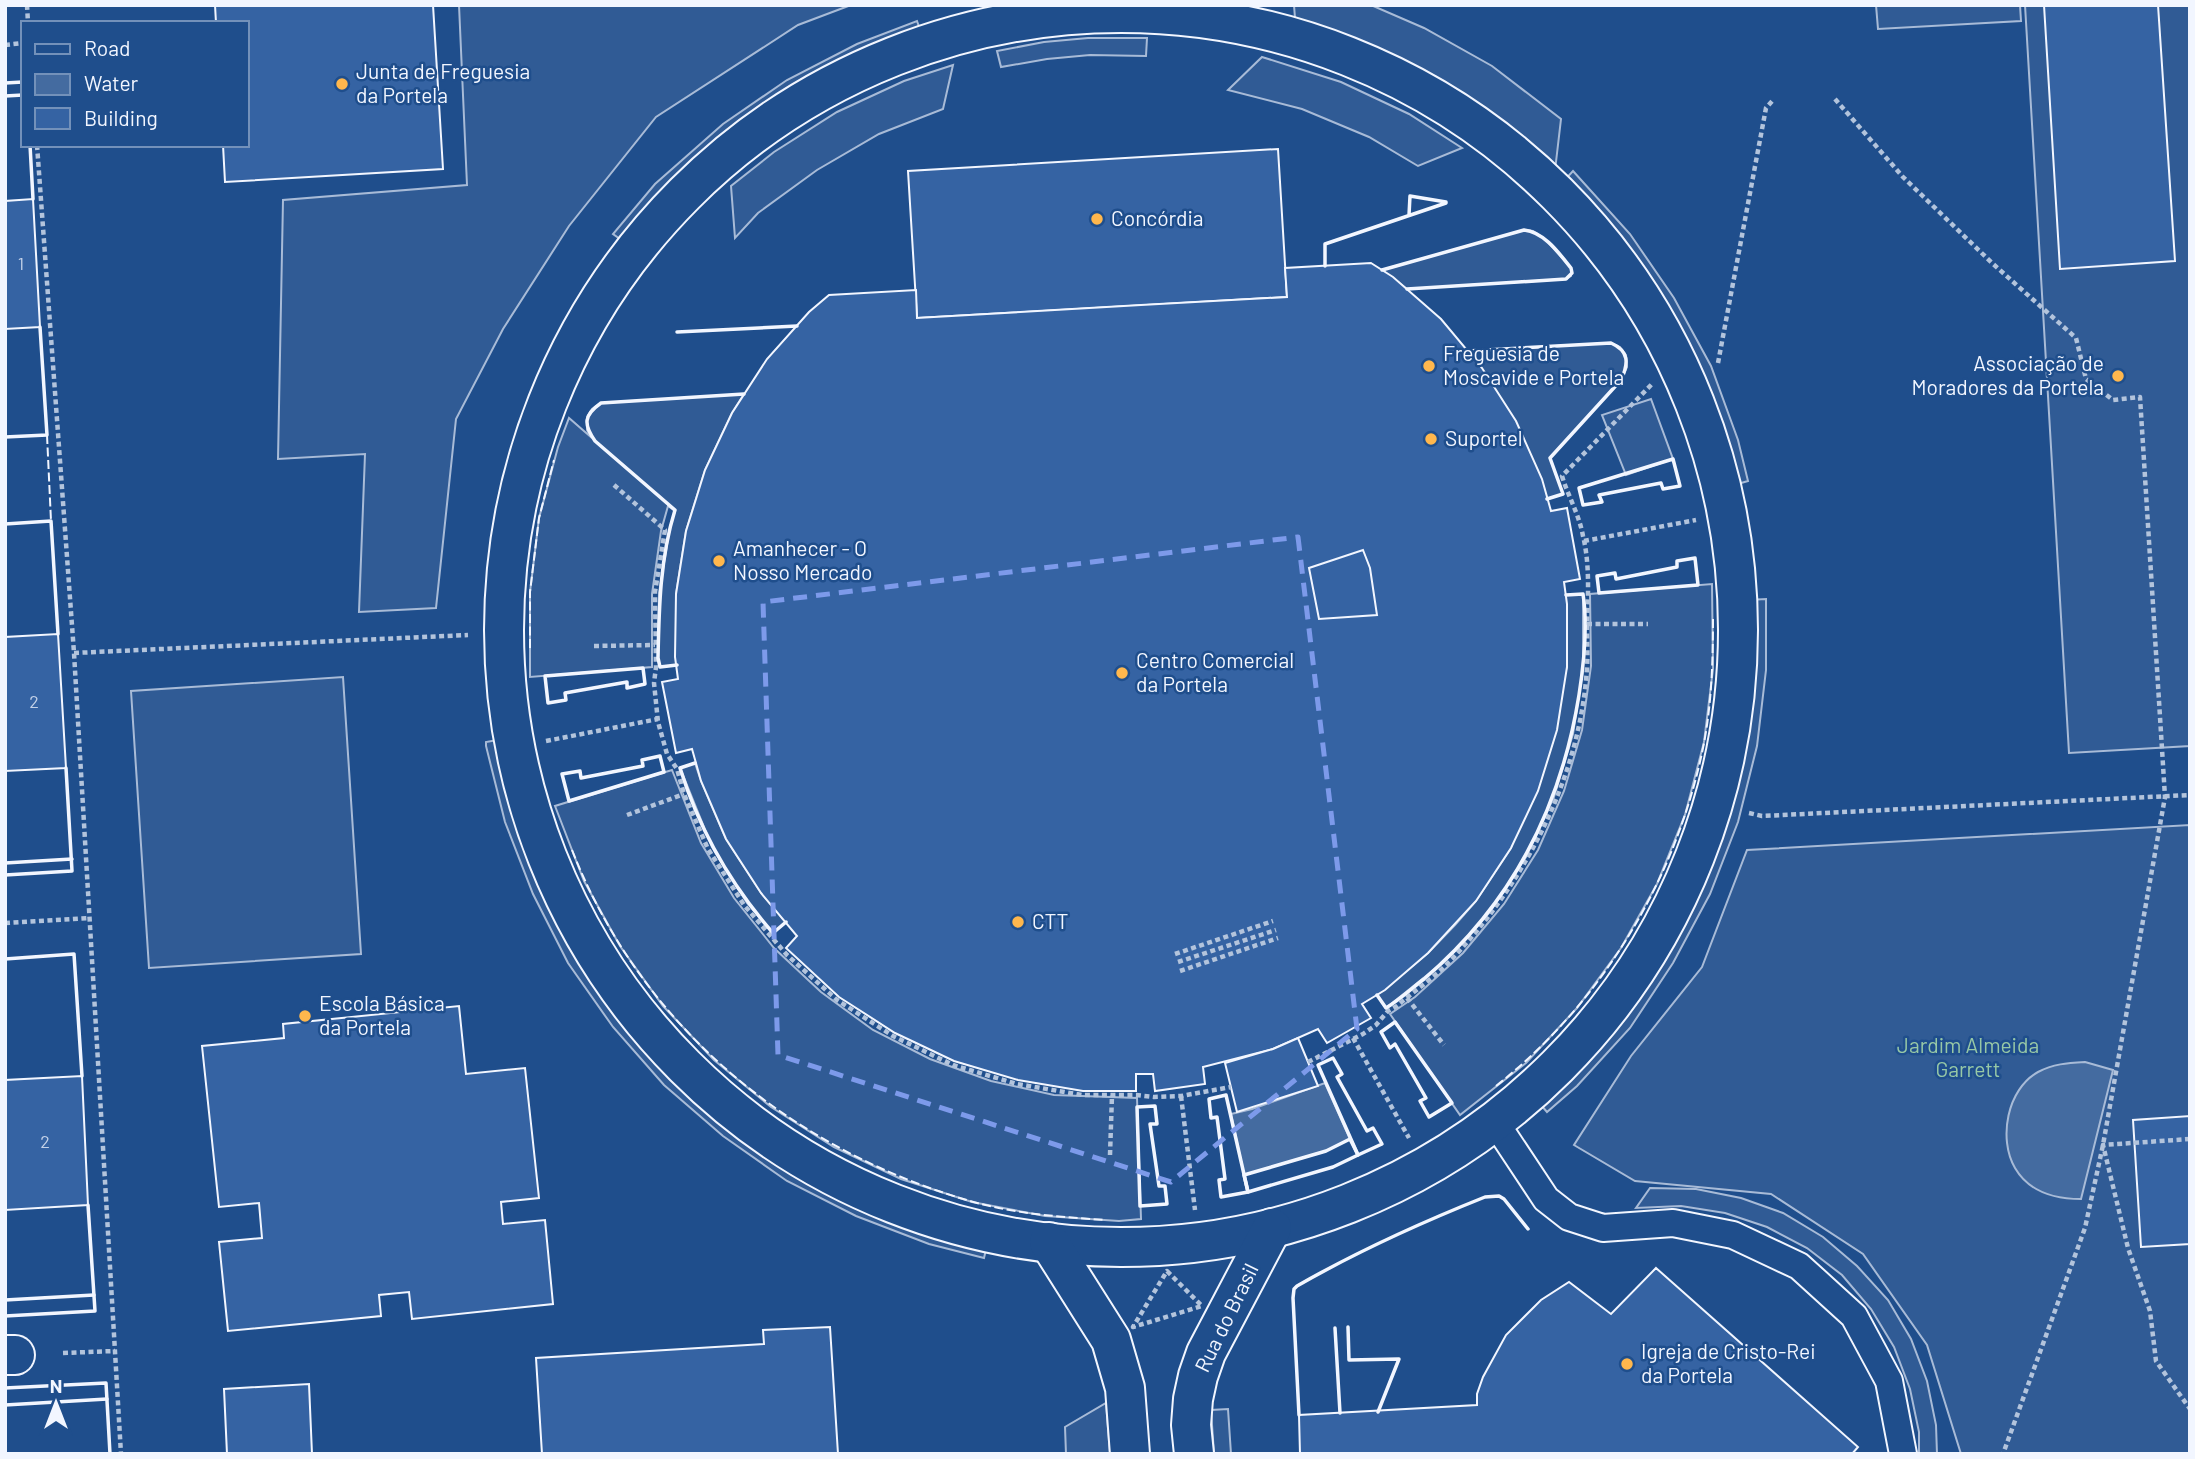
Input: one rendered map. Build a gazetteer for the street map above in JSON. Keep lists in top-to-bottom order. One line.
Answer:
{"streets":{"main road":["Rua do Brasil"]},"parks":["Jardim Almeida Garrett"],"places":["Junta de Freguesia da Portela","Concórdia","Freguesia de Moscavide e Portela","Associação de Moradores da Portela","Suportel","Amanhecer - O Nosso Mercado","Centro Comercial da Portela","CTT","Escola Básica da Portela","Igreja de Cristo-Rei da Portela"],"house_numbers":["1","2","2"],"legend":["Road","Water","Building"],"north":"top"}
